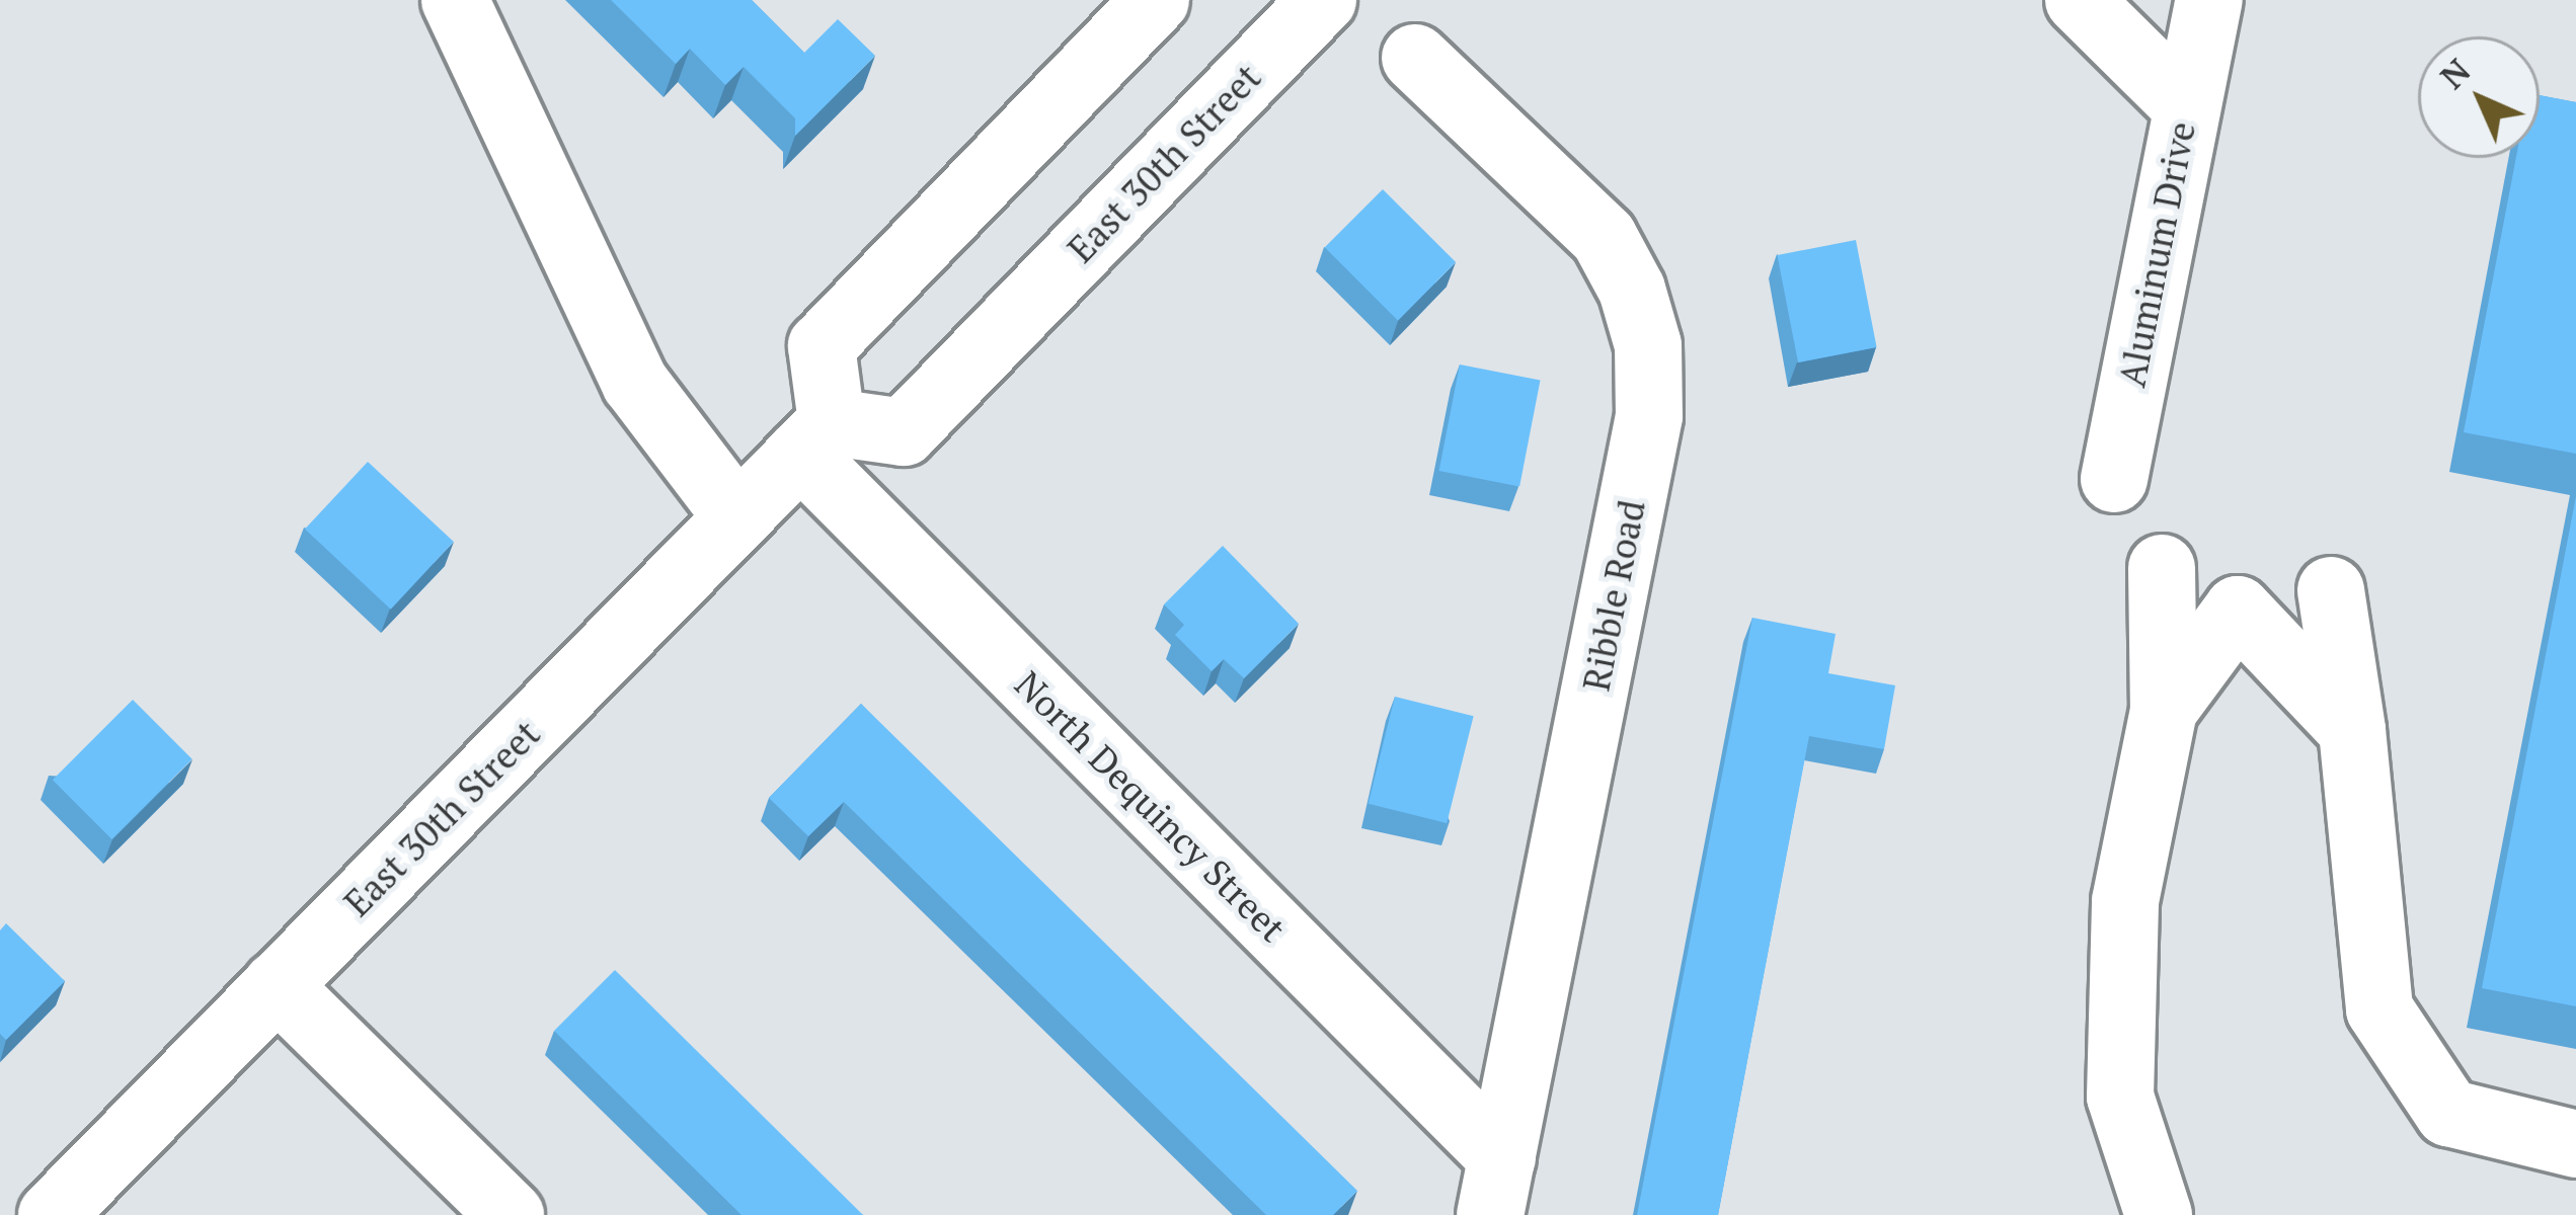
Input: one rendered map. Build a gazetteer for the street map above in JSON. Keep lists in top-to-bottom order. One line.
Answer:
{"streets":{"street":["East 30th Street","Aluminum Drive","Ribble Road","North Dequincy Street"]},"crossings":[["East 30th Street","North Dequincy Street"],["Ribble Road","North Dequincy Street"]],"north":"top left"}
